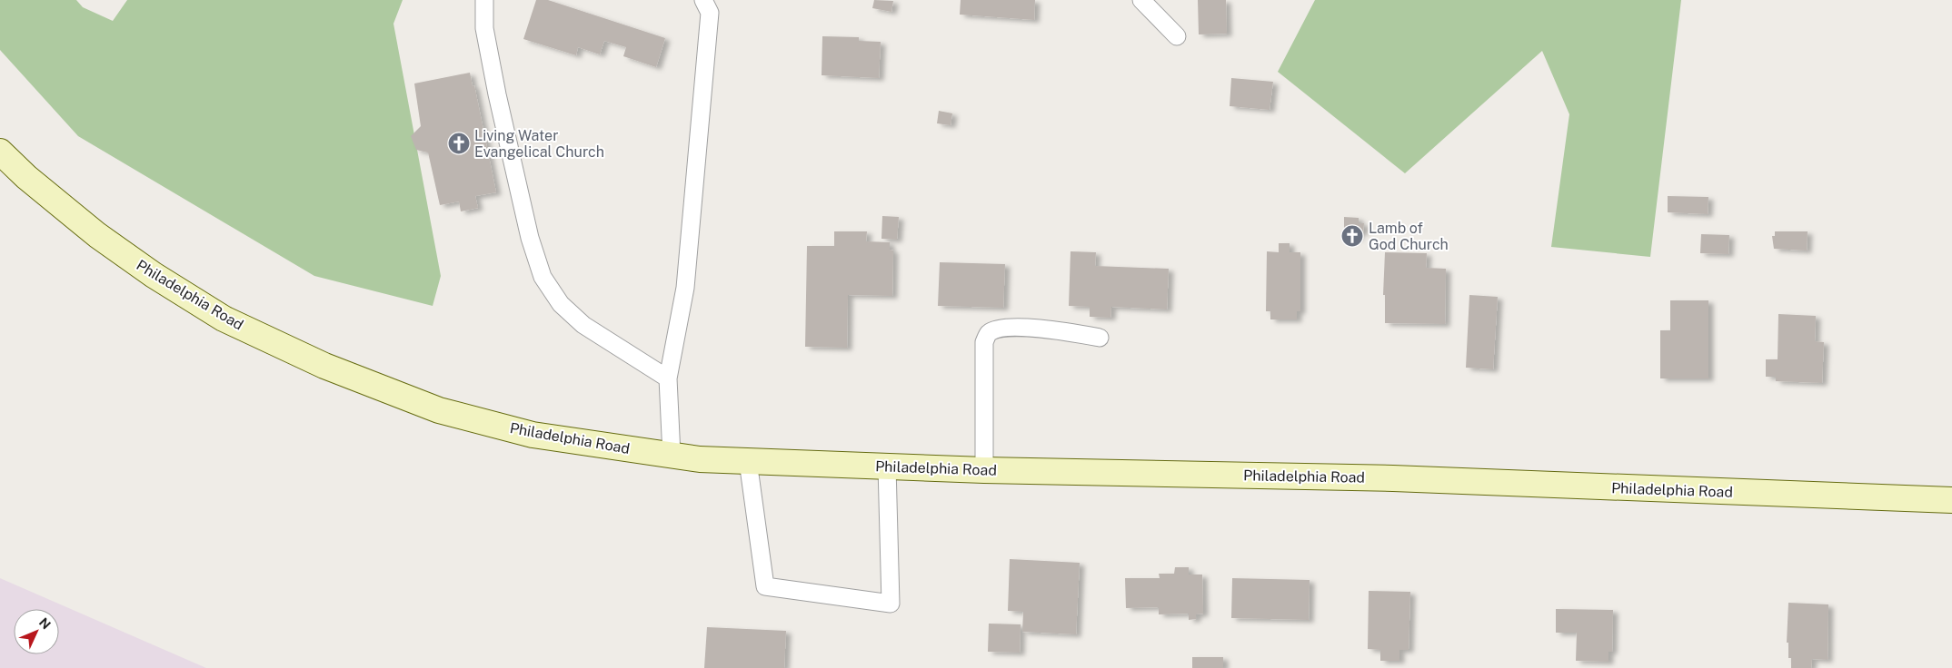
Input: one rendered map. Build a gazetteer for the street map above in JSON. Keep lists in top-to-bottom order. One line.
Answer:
{"streets":{"main road":["Philadelphia Road"]},"places":{"church":["Living Water Evangelical Church","Lamb of God Church"]},"north":"top right"}
